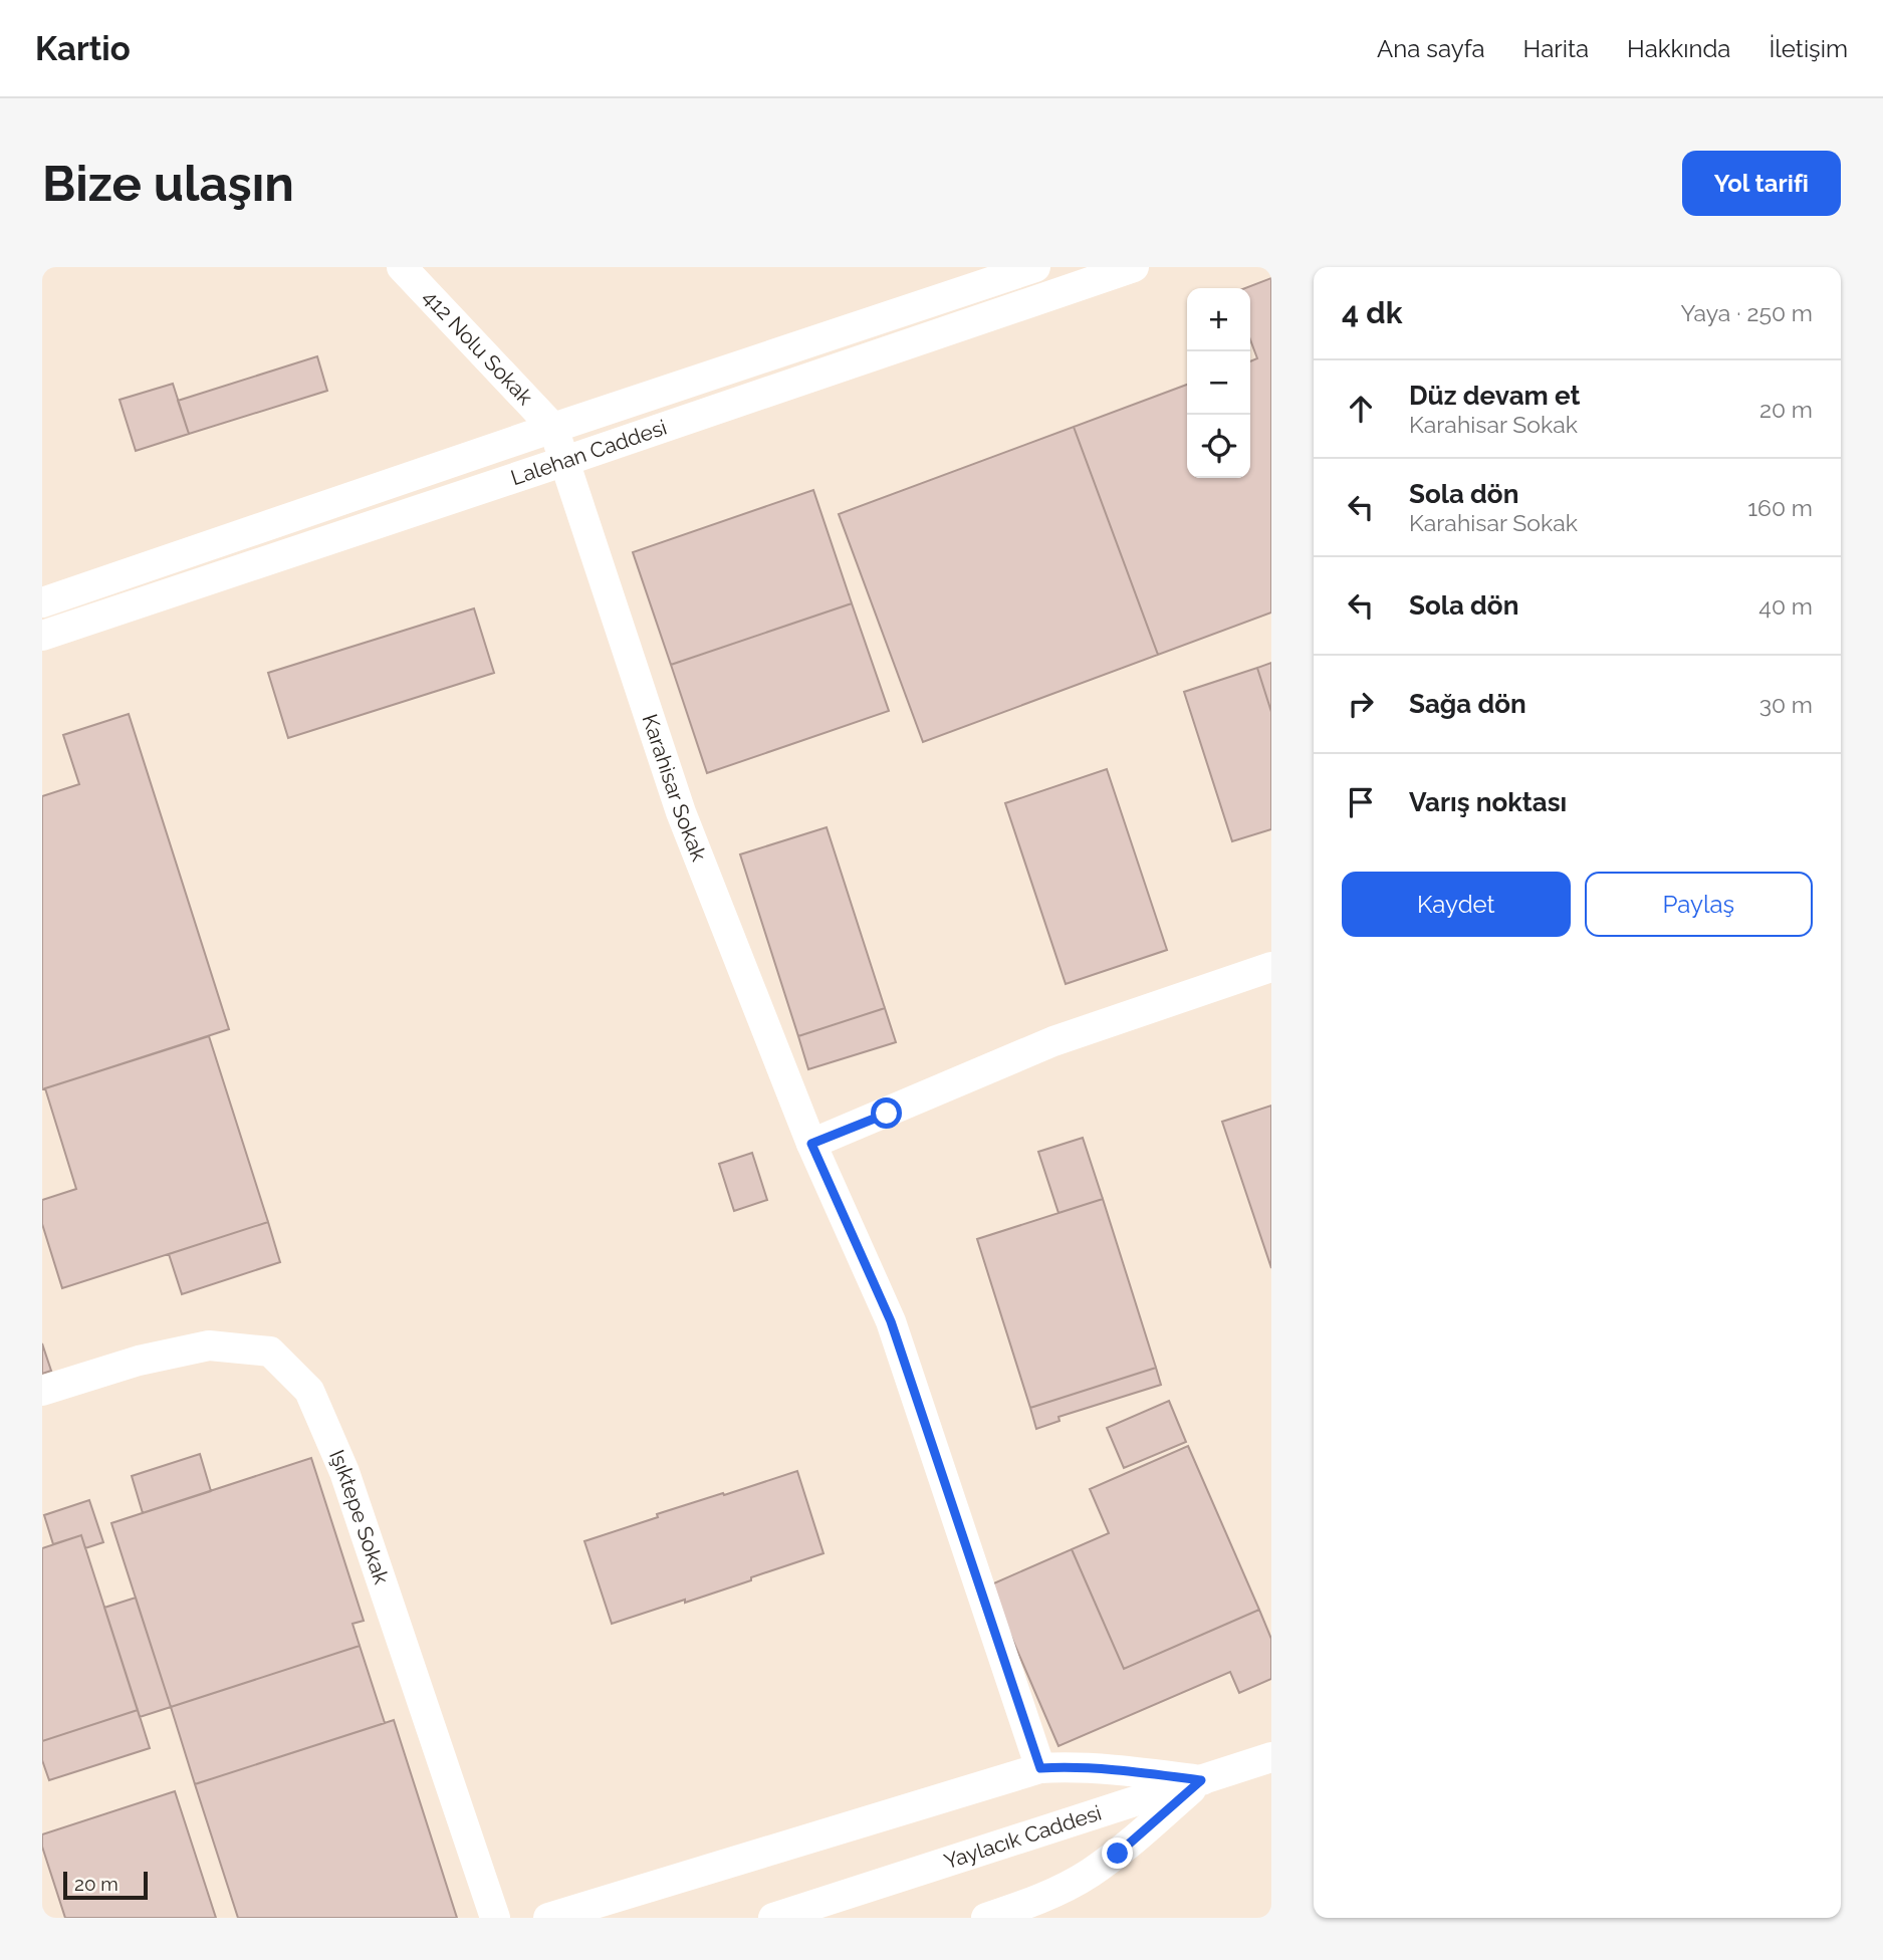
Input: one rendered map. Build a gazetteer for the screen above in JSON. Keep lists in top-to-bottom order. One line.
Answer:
{"streets":{"street":["412 Nolu Sokak","Lalehan Caddesi","Karahisar Sokak","Işıktepe Sokak","Yaylacık Caddesi"]},"crossings":[["412 Nolu Sokak","Lalehan Caddesi"],["412 Nolu Sokak","Karahisar Sokak"],["Lalehan Caddesi","Karahisar Sokak"]],"scale_bar":"20 m","page":{"header":"Kartio","nav":["Ana sayfa","Harita","Hakkında","İletişim"],"buttons":["Yol tarifi",["Kaydet","Paylaş"]],"title":"Bize ulaşın","heading":["4 dk","Yaya · 250 m"],"map_buttons":["+","−"],"list":[["Düz devam et","Karahisar Sokak","20 m"],["Sola dön","Karahisar Sokak","160 m"],["Sola dön","40 m"],["Sağa dön","30 m"],"Varış noktası"],"scale":"20 m"}}
